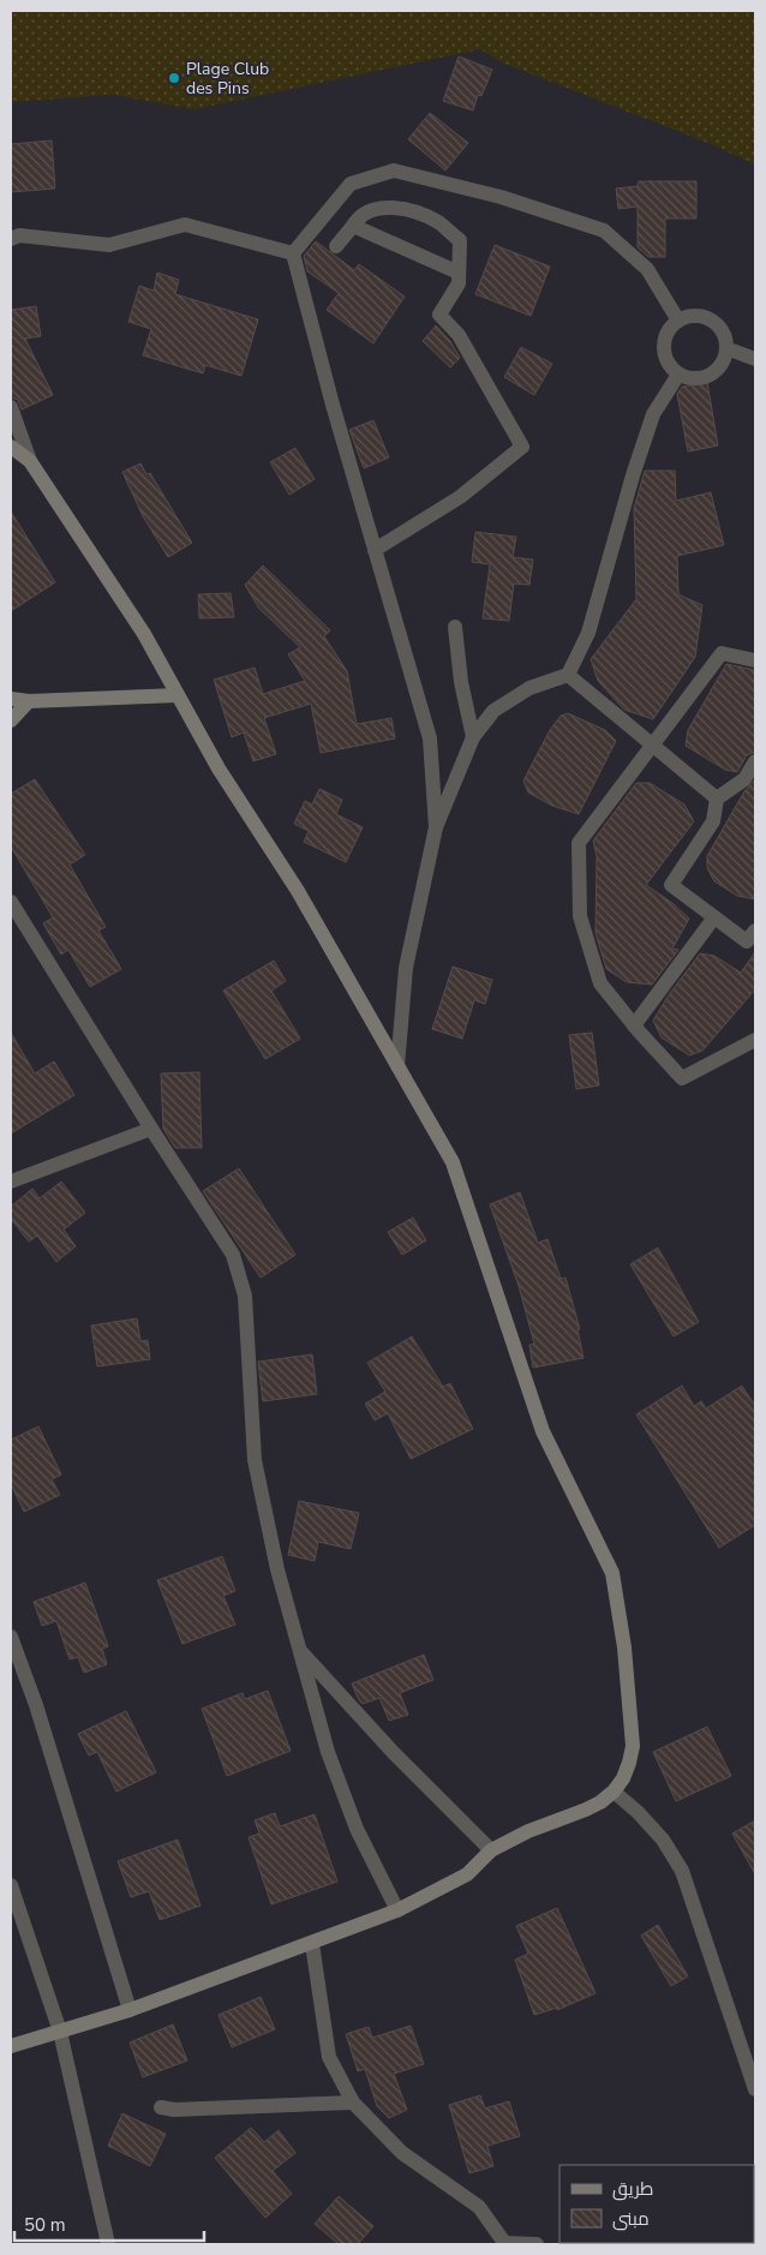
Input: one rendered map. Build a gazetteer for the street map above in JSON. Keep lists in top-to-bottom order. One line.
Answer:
{"places":["Plage Club des Pins"],"legend":["طريق","مبنى"],"scale_bar":"50 m"}
